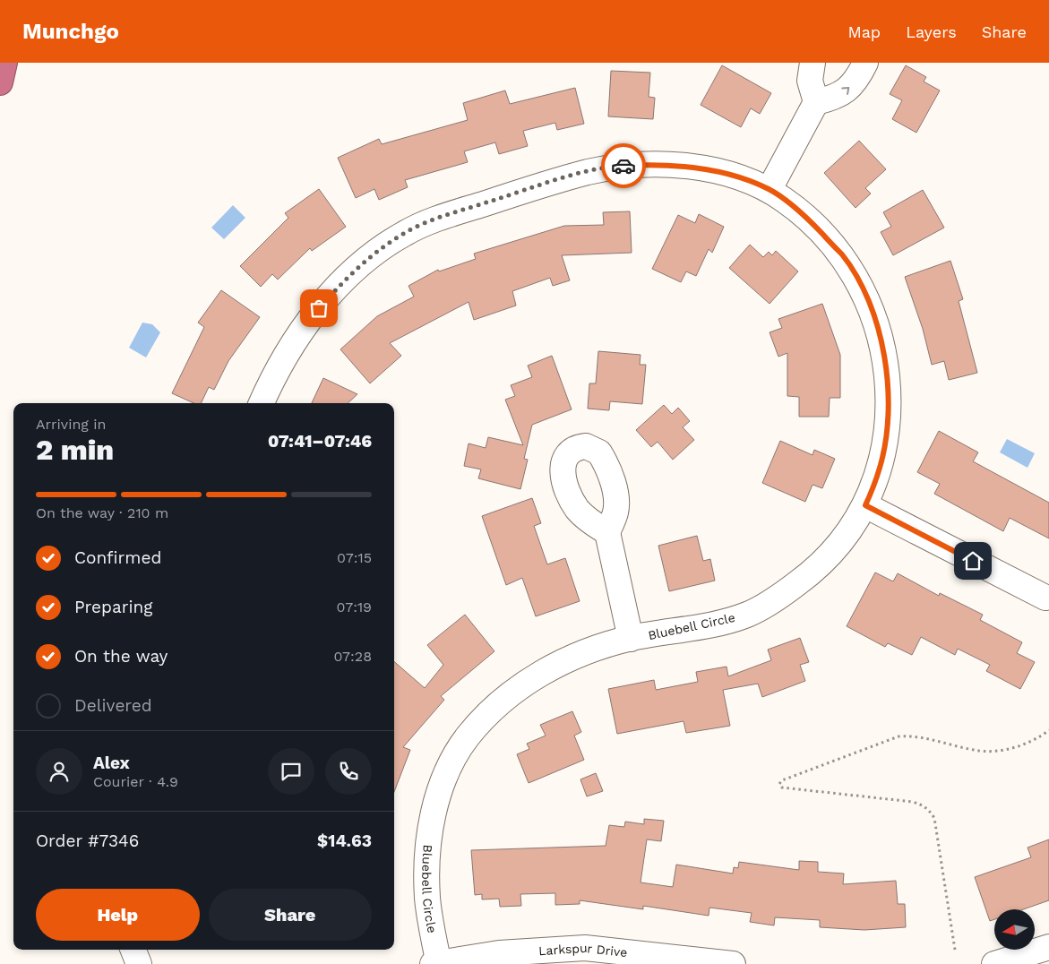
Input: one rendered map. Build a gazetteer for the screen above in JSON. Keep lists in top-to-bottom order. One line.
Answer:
{"streets":{"street":["Bluebell Circle","Larkspur Drive"]},"crossings":[["Bluebell Circle","Larkspur Drive"]],"north":"left","page":{"header":"Munchgo","nav":["Map","Layers","Share"],"heading":["2 min","Arriving in","07:41–07:46"],"panel":["Alex","Courier · 4.9","Order #7346","$14.63"],"bar":"On the way · 210 m","list":[["Confirmed","07:15"],["Preparing","07:19"],["On the way","07:28"],"Delivered"],"buttons":["Help","Share"]}}
